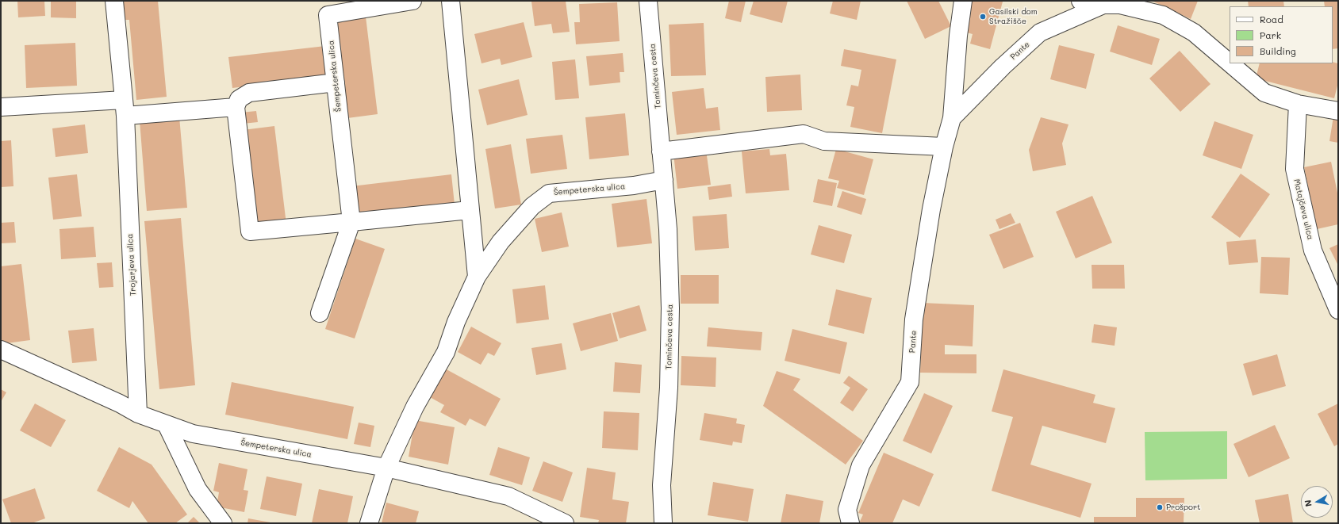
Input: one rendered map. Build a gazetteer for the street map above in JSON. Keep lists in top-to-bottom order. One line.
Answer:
{"streets":{"street":["Pante","Šempeterska ulica","Tominčeva cesta","Matajčeva ulica","Trojarjeva ulica"]},"crossings":[["Šempeterska ulica","Tominčeva cesta"]],"places":["Gasilski dom Stražišče","Prošport"],"legend":["Road","Park","Building"],"north":"left"}
